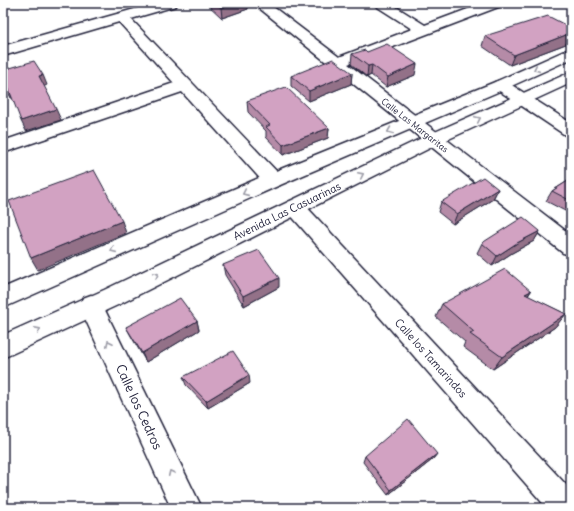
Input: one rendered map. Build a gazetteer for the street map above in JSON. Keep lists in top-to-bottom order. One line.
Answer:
{"streets":{"street":["Calle Las Margaritas","Avenida Las Casuarinas","Calle los Tamarindos","Calle los Cedros"]},"crossings":[["Calle Las Margaritas","Avenida Las Casuarinas"],["Avenida Las Casuarinas","Calle los Tamarindos"],["Avenida Las Casuarinas","Calle los Cedros"]],"one_way":["Calle los Cedros"]}
